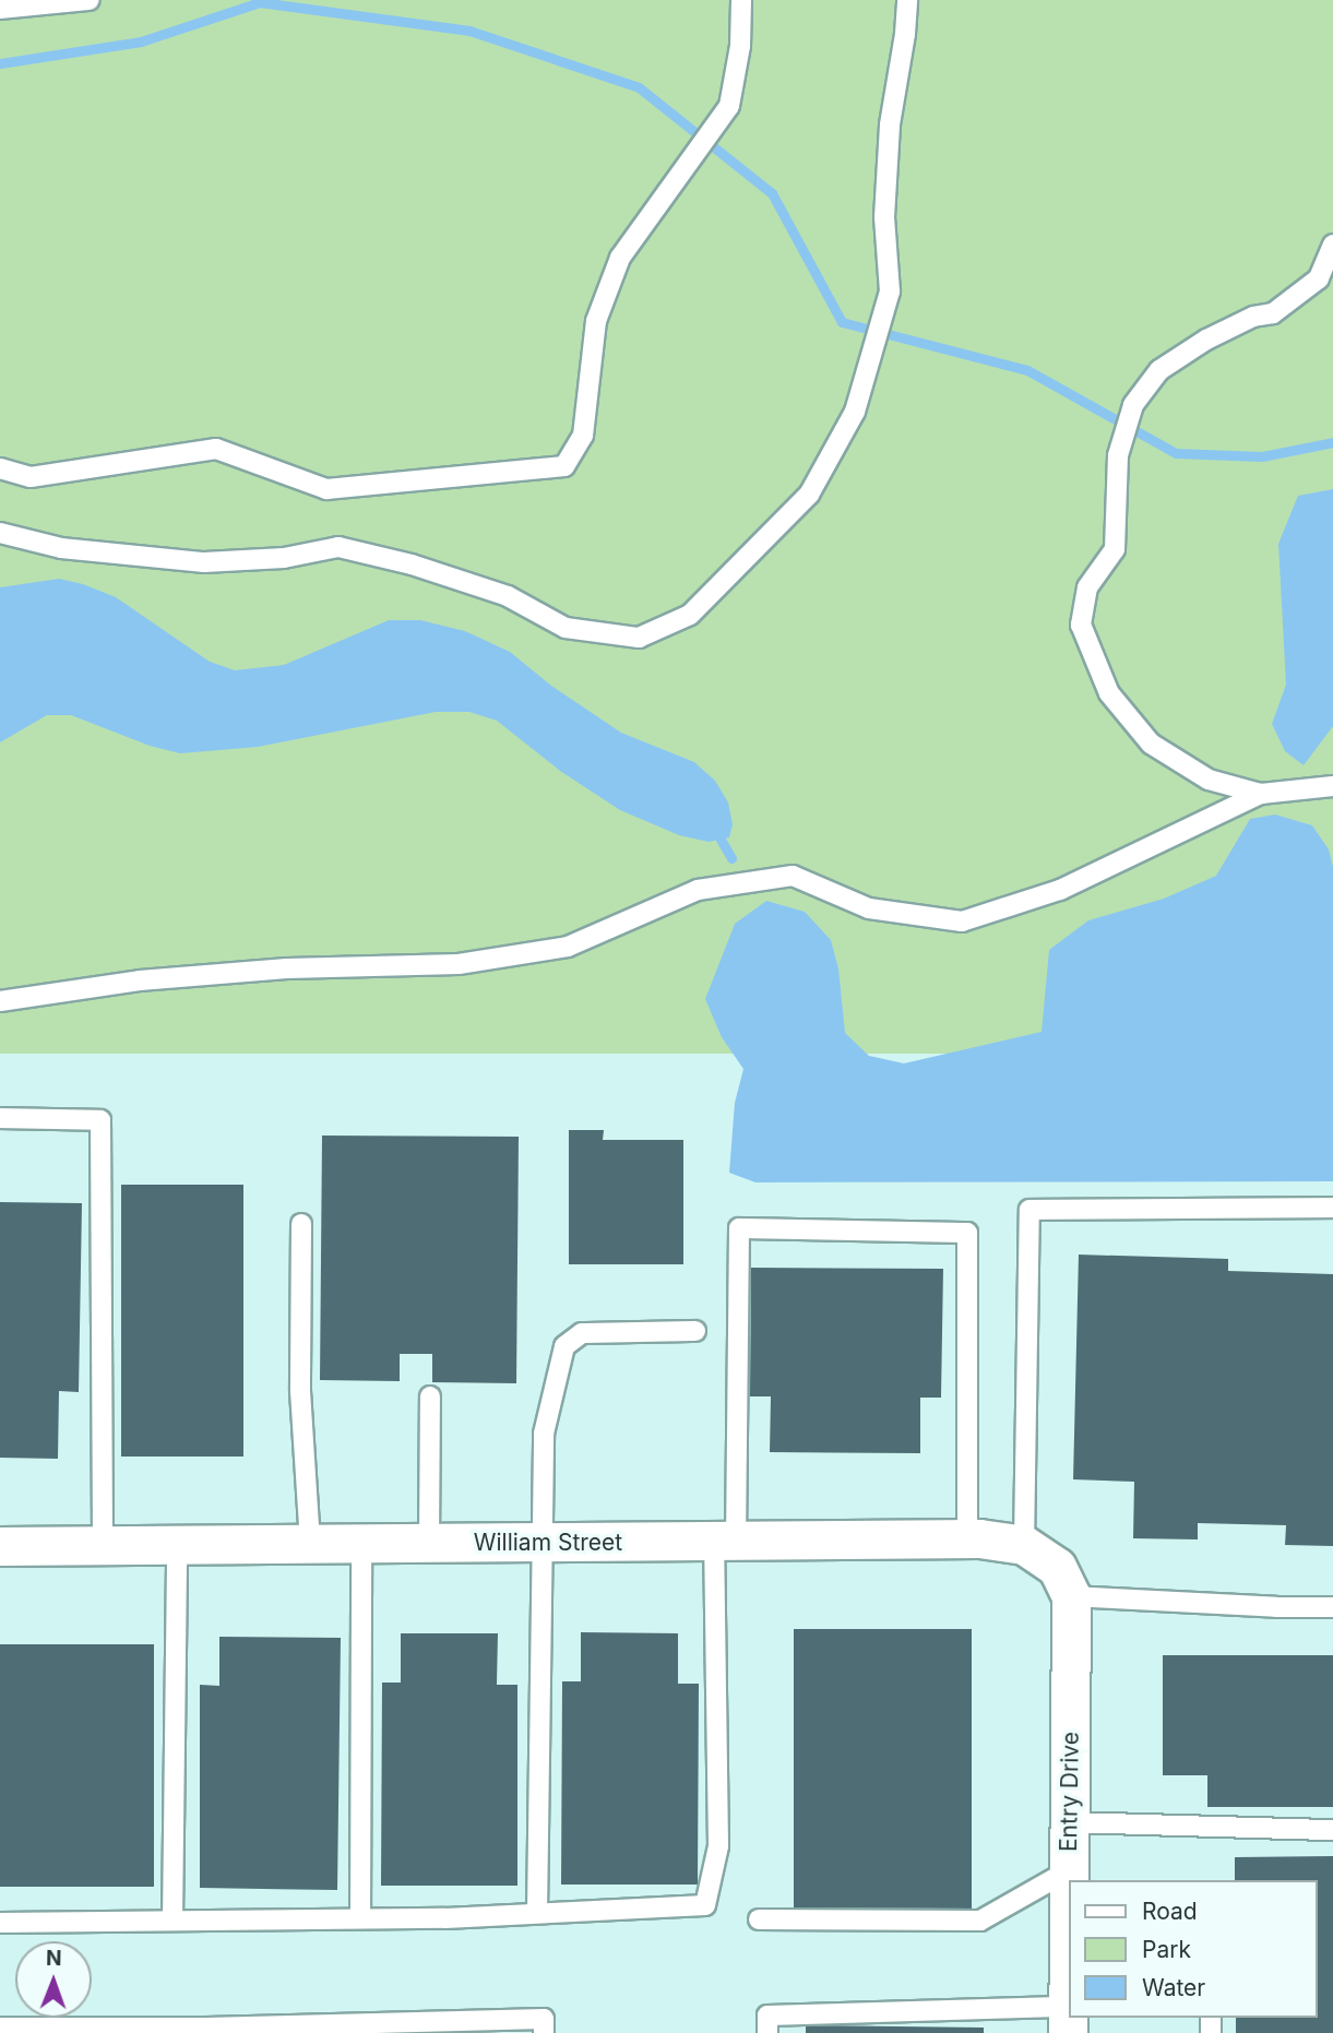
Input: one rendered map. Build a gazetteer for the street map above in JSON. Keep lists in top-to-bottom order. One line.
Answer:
{"streets":{"street":["William Street","Entry Drive"]},"crossings":[["William Street","Entry Drive"]],"legend":["Road","Park","Water"],"north":"top"}
